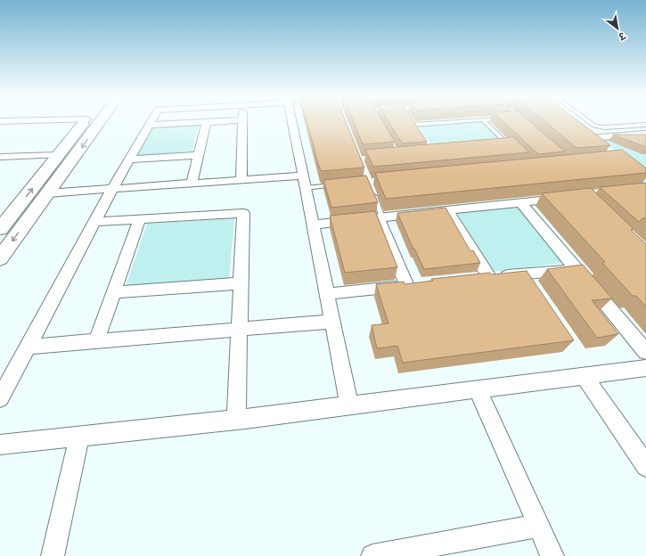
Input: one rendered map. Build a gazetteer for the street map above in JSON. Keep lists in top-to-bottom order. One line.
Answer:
{"north":"bottom right"}
